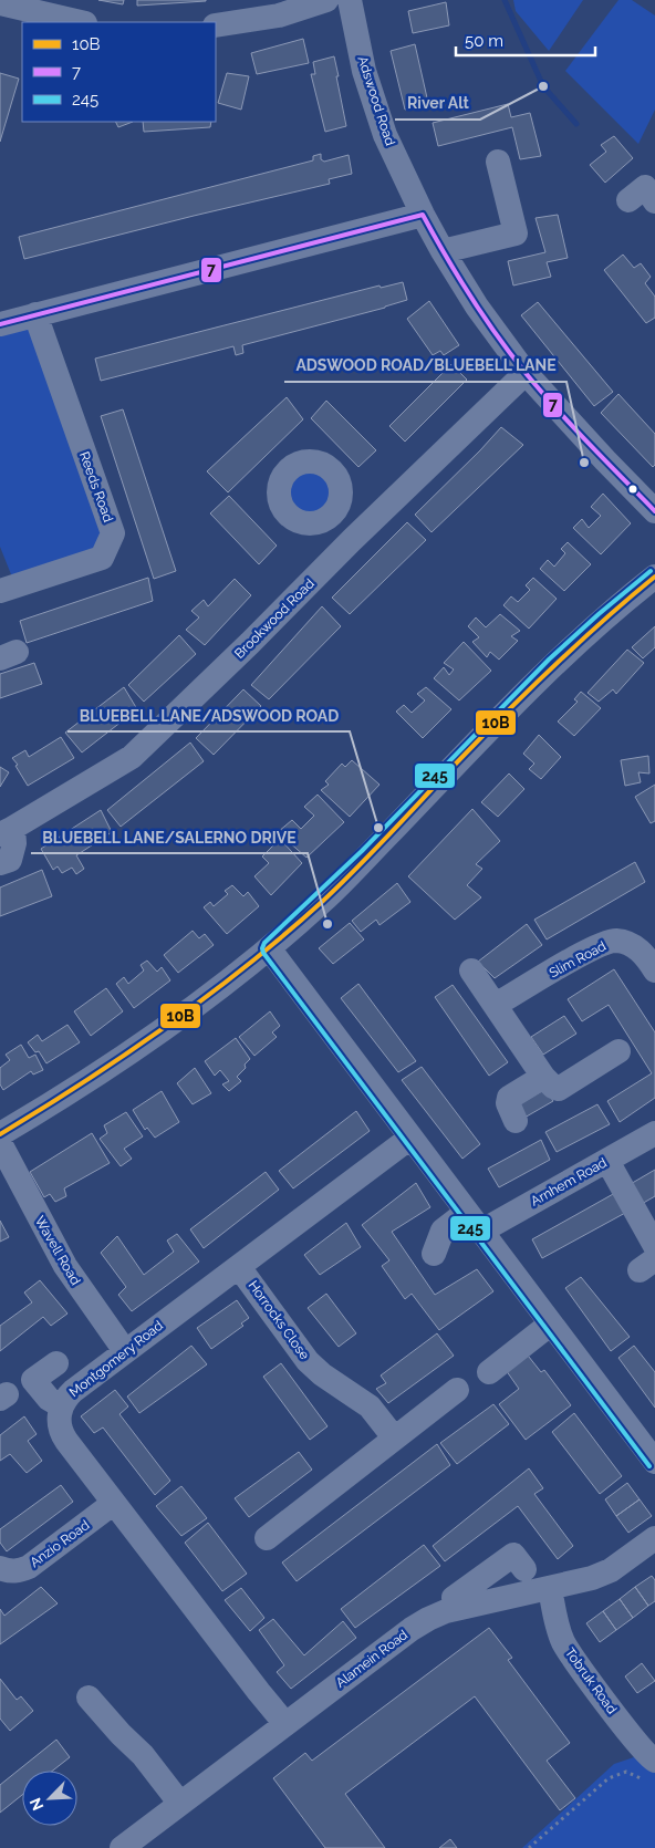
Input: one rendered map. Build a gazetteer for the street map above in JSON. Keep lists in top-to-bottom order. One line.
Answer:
{"streets":{"street":["Adswood Road","Reeds Road","Brookwood Road","Slim Road","Arnhem Road","Wavell Road","Horrocks Close","Montgomery Road","Anzio Road","Alamein Road","Tobruk Road"]},"crossings":[["Adswood Road","Brookwood Road"],["Wavell Road","Montgomery Road"],["Horrocks Close","Montgomery Road"],["Montgomery Road","Anzio Road"],["Montgomery Road","Alamein Road"],["Alamein Road","Tobruk Road"]],"places":["River Alt","ADSWOOD ROAD/BLUEBELL LANE","BLUEBELL LANE/ADSWOOD ROAD","BLUEBELL LANE/SALERNO DRIVE"],"lines":["transit line 7","transit line 245","transit line 10B"],"legend":["10B","7","245"],"scale_bar":"50 m","north":"bottom left"}
